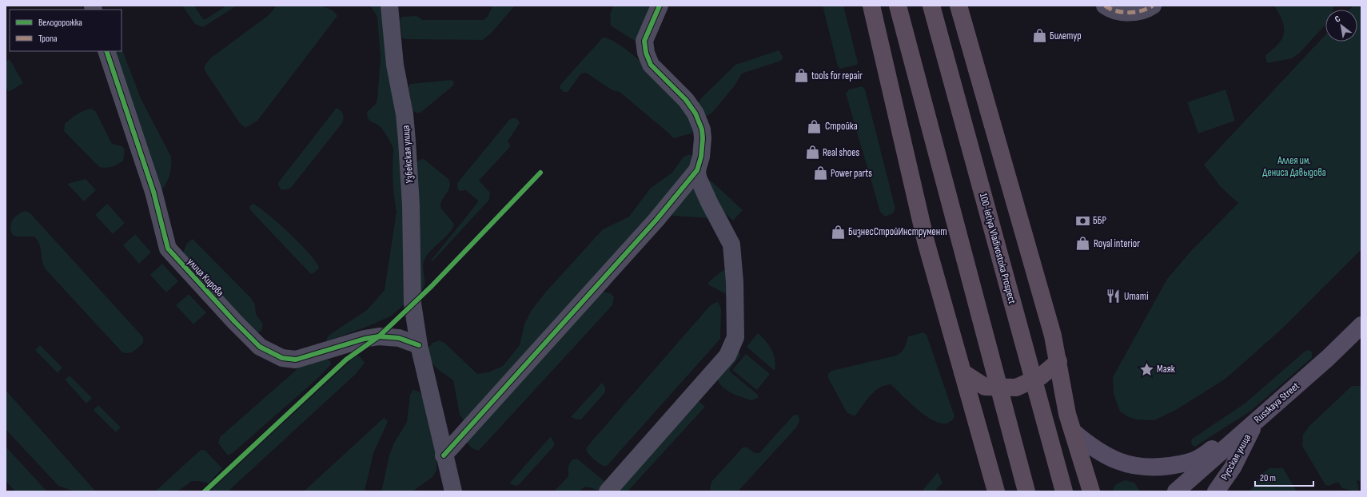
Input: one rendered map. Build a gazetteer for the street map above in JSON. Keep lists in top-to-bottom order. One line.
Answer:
{"streets":{"highway":["100-letiya Vladivostoka Prospect"],"main road":["Russkaya Street","Русская улица"],"street":["Узбекская улица","улица Кирова"]},"crossings":[["Узбекская улица","улица Кирова"],["Russkaya Street","Русская улица"]],"parks":["Аллея им. Дениса Давыдова"],"places":{"shop":["Билетур","tools for repair","Стройка","Real shoes","Power parts","БизнесСтройИнструмент","Royal interior"],"bank":["ББР"],"restaurant":["Umami"],"place":["Маяк"]},"legend":["Велодорожка","Тропа"],"scale_bar":"20 m","north":"top left"}
